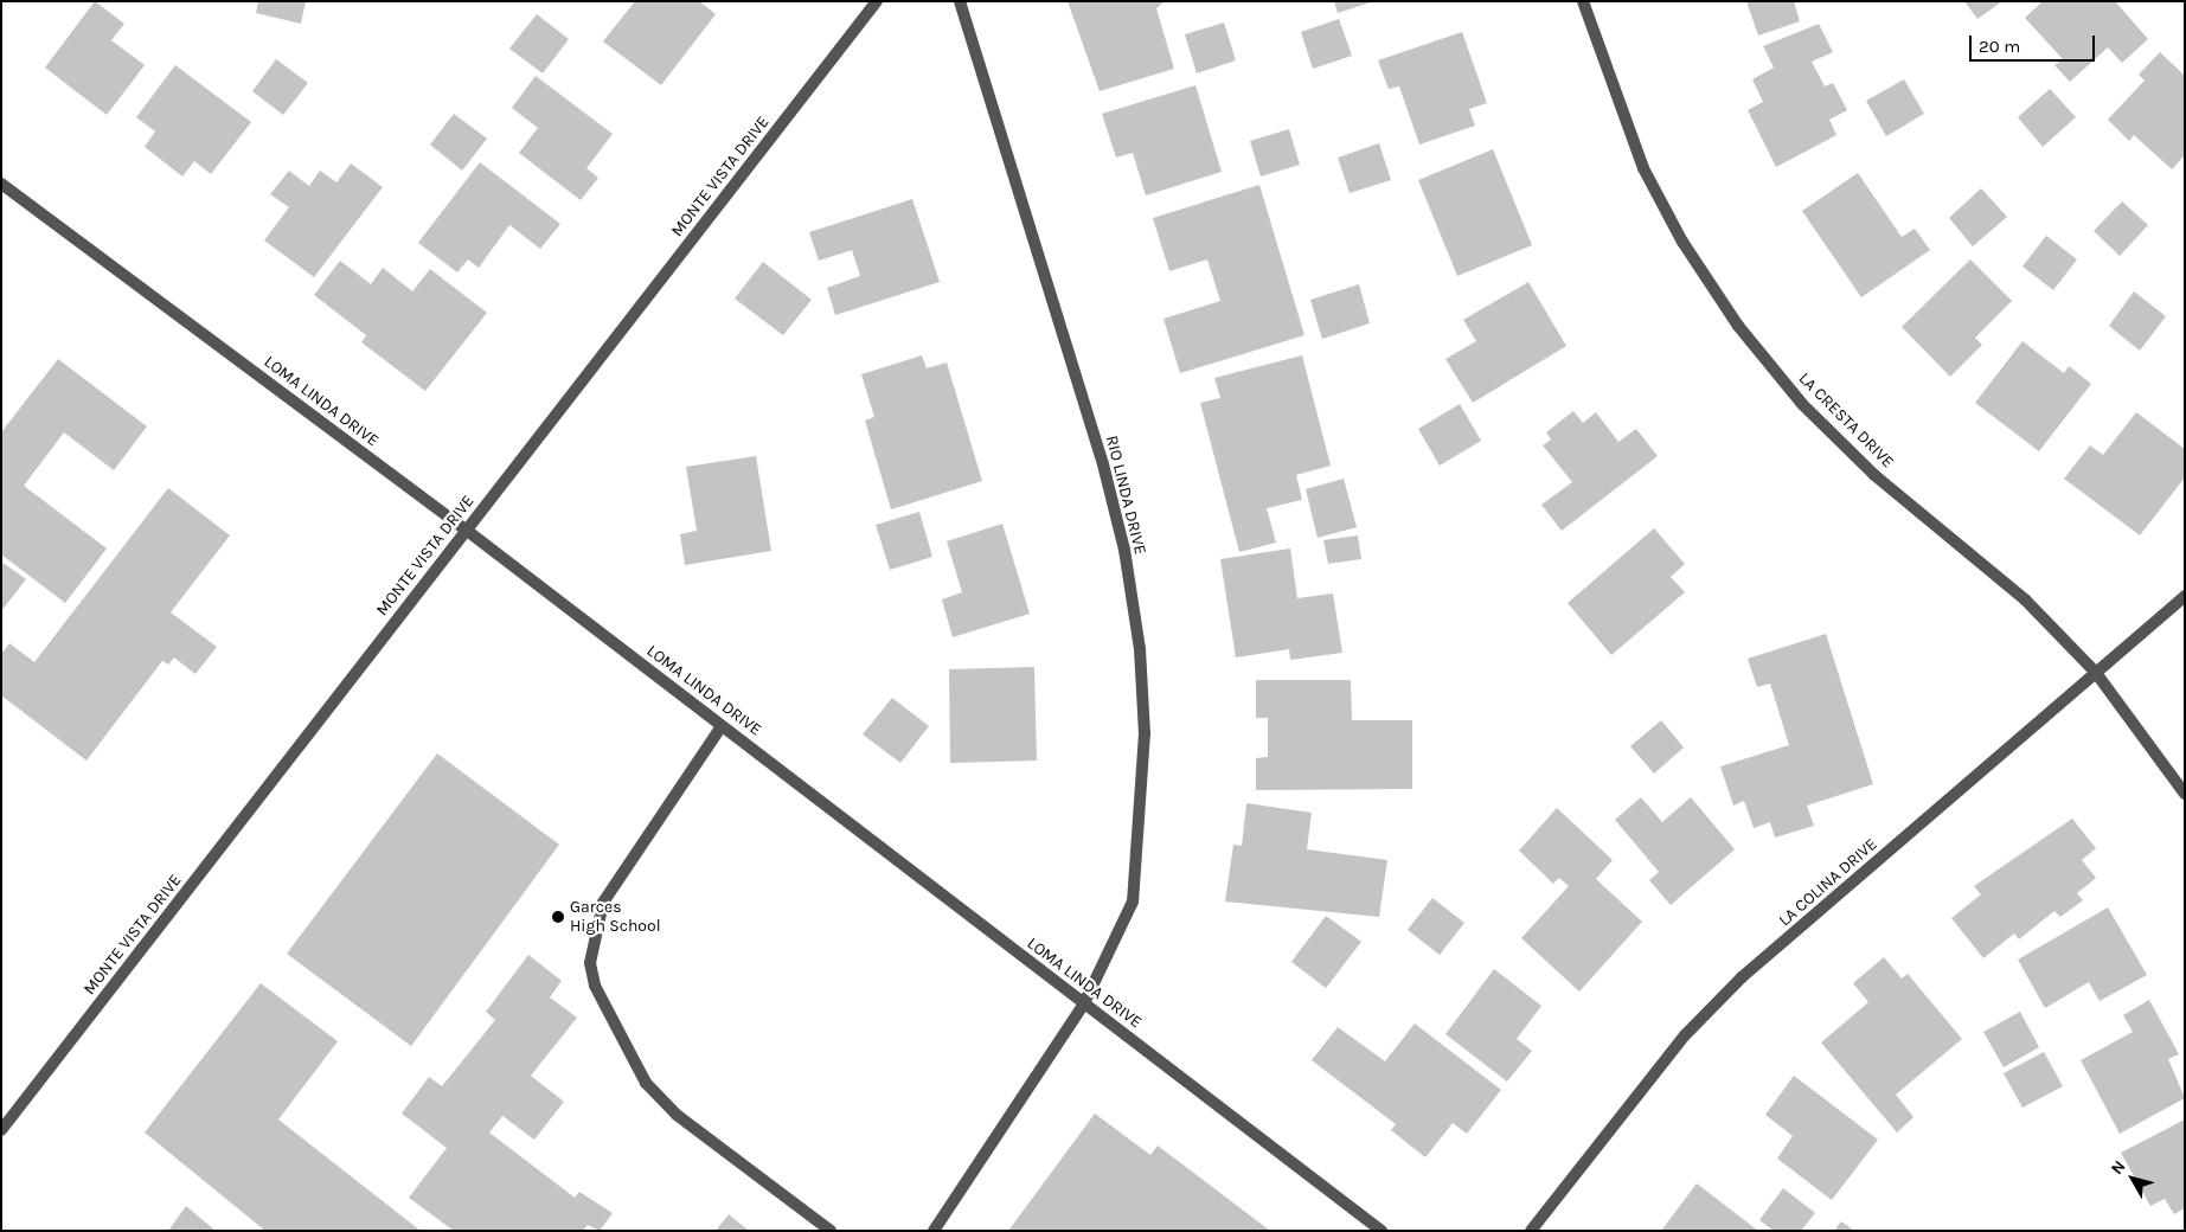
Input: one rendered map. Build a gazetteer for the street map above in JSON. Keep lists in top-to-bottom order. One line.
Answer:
{"streets":{"street":["MONTE VISTA DRIVE","LOMA LINDA DRIVE","LA CRESTA DRIVE","RIO LINDA DRIVE","LA COLINA DRIVE"]},"crossings":[["MONTE VISTA DRIVE","LOMA LINDA DRIVE"],["LOMA LINDA DRIVE","RIO LINDA DRIVE"],["LA CRESTA DRIVE","LA COLINA DRIVE"]],"places":["Garces High School"],"scale_bar":"20 m","north":"top left"}
